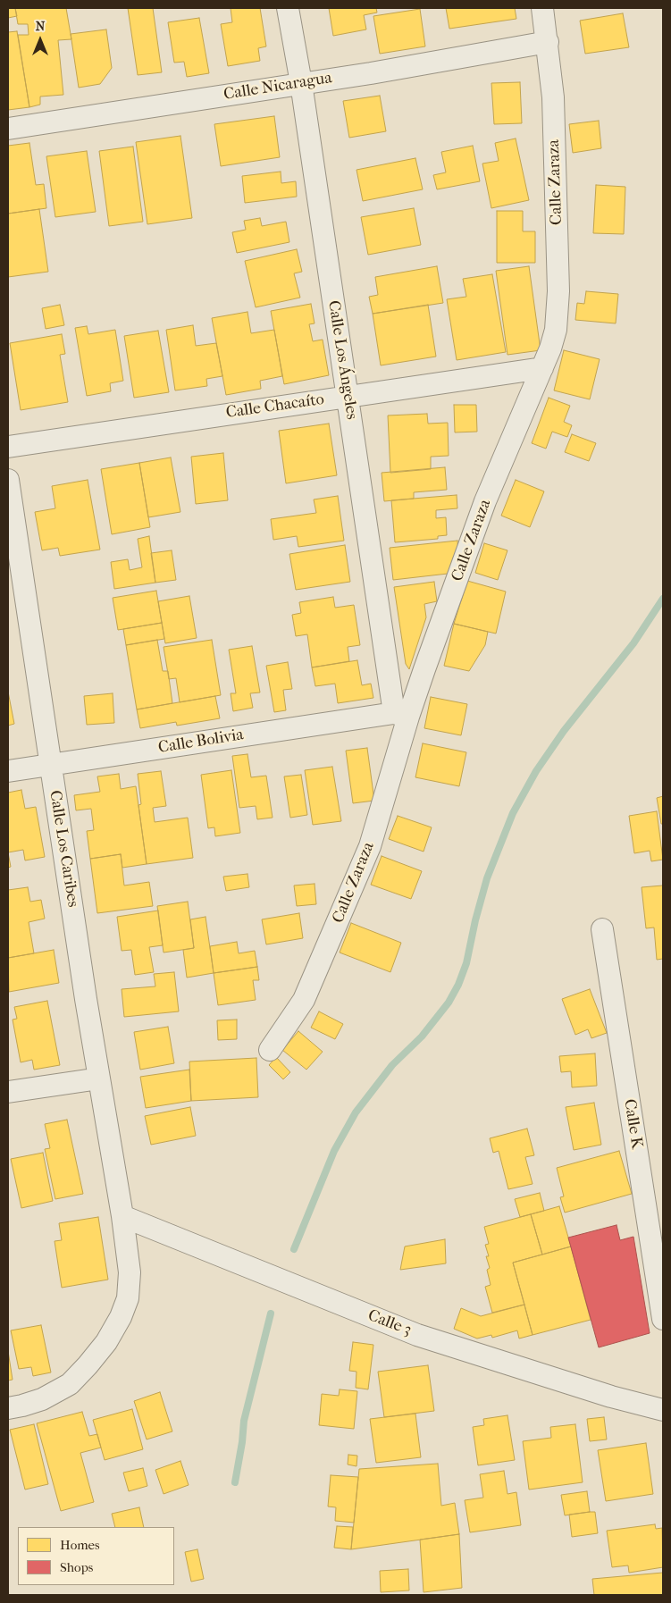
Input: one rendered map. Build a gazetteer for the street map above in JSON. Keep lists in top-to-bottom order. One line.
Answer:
{"streets":{"street":["Calle Nicaragua","Calle Zaraza","Calle Los Ángeles","Calle Chacaíto","Calle Bolivia","Calle Los Caribes","Calle K","Calle 3"]},"crossings":[["Calle Nicaragua","Calle Zaraza"],["Calle Nicaragua","Calle Los Ángeles"],["Calle Zaraza","Calle Los Ángeles"],["Calle Zaraza","Calle Chacaíto"],["Calle Zaraza","Calle Bolivia"],["Calle Los Ángeles","Calle Chacaíto"],["Calle Los Ángeles","Calle Bolivia"],["Calle Bolivia","Calle Los Caribes"],["Calle Los Caribes","Calle 3"]],"legend":["Homes","Shops"],"north":"top"}
